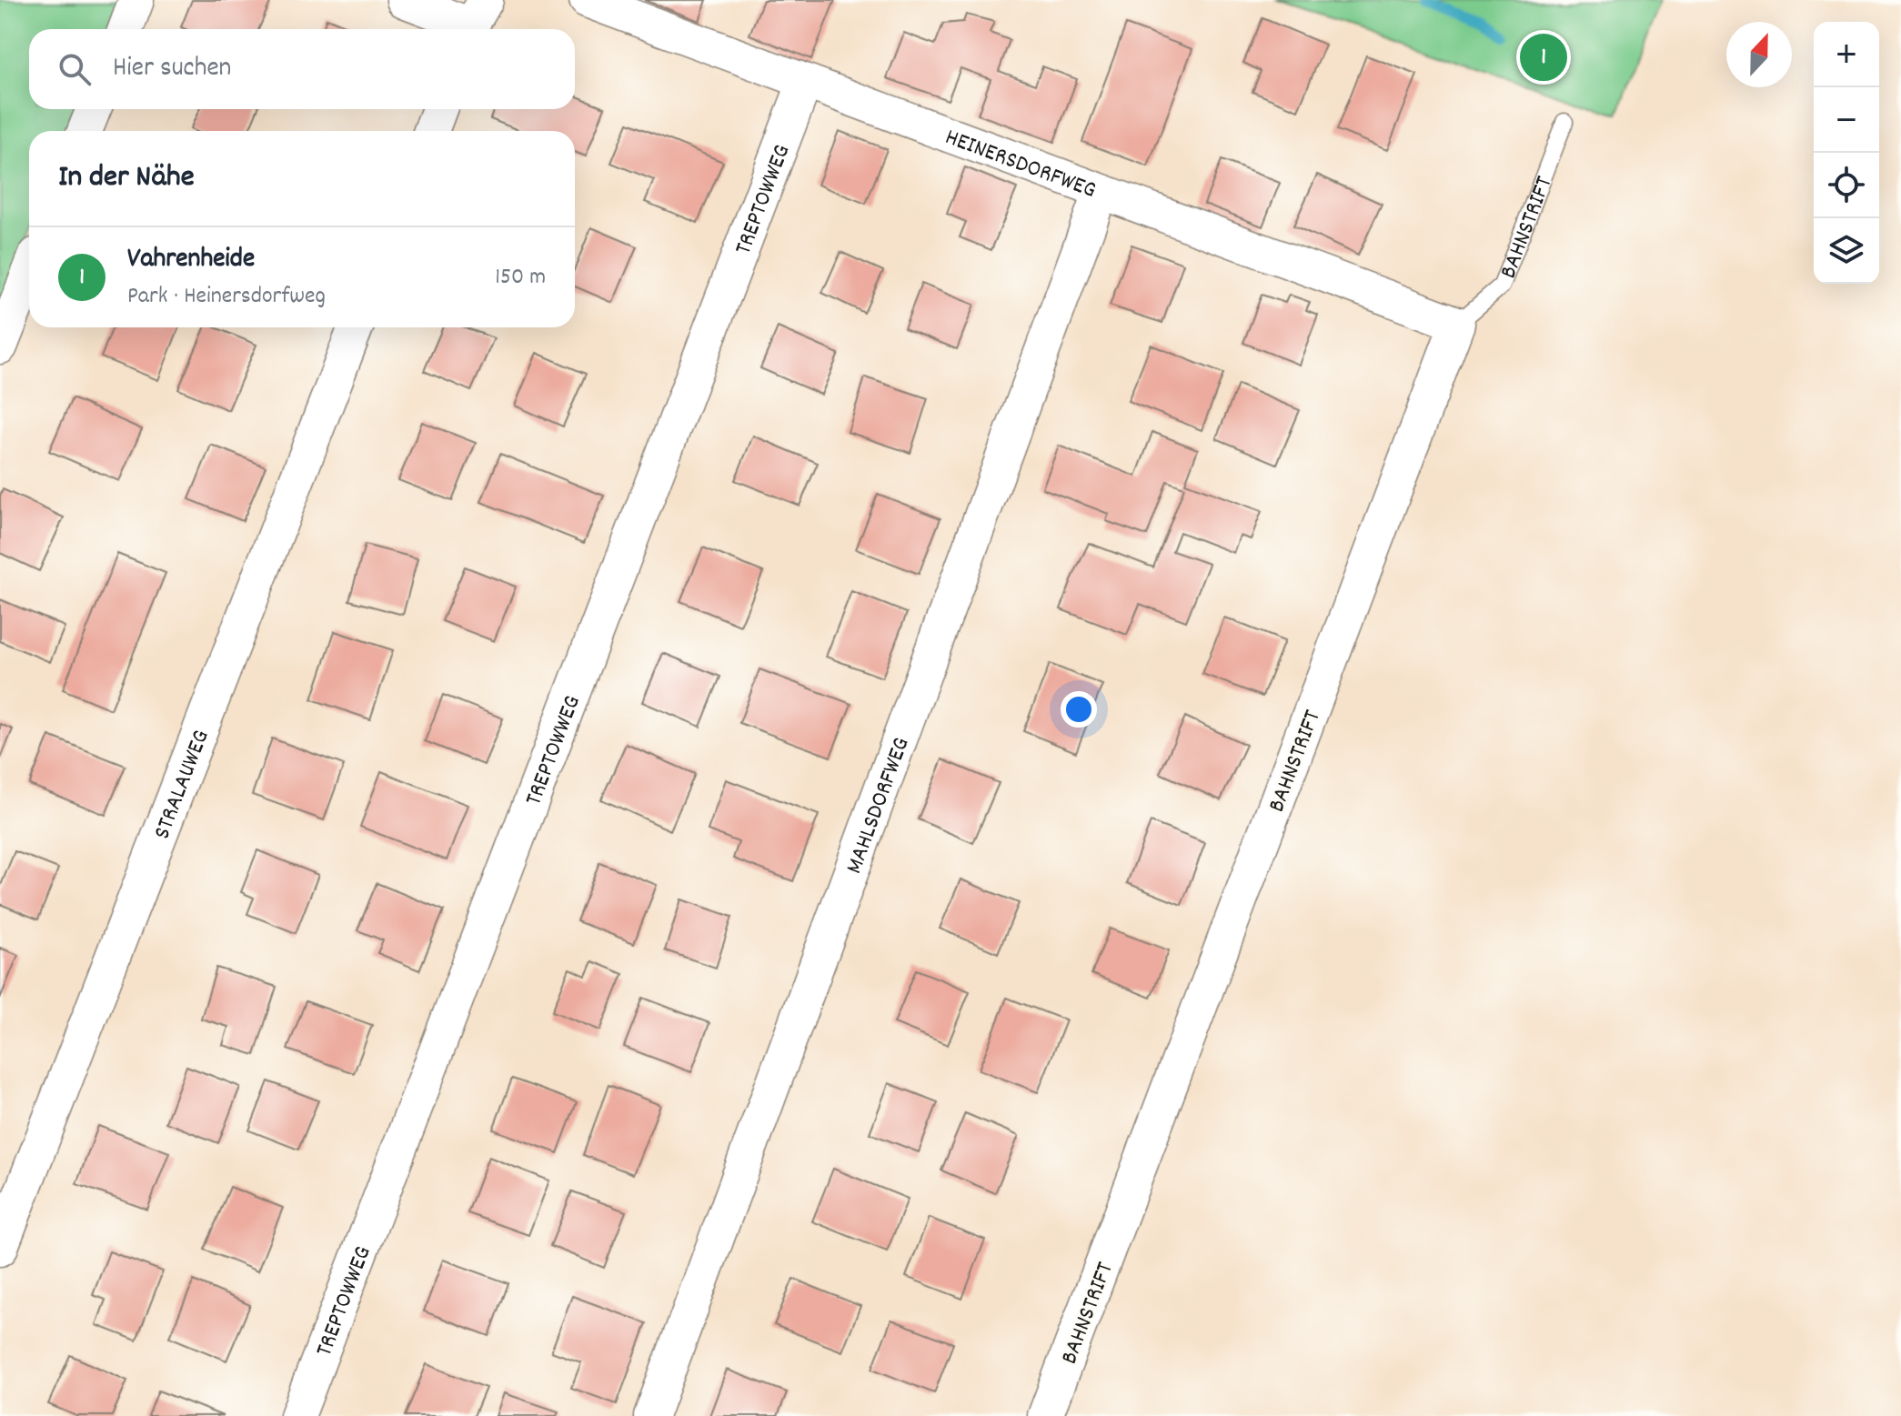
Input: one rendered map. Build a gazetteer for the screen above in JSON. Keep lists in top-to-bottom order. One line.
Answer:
{"streets":{"street":["HEINERSDORFWEG","TREPTOWWEG","BAHNSTRIFT","STRALAUWEG","MAHLSDORFWEG"]},"crossings":[["HEINERSDORFWEG","TREPTOWWEG"],["HEINERSDORFWEG","BAHNSTRIFT"],["HEINERSDORFWEG","MAHLSDORFWEG"]],"north":"top","page":{"map_buttons":["+","−"],"search":"Hier suchen","pins":"1","heading":"In der Nähe","list":[{"mark":"1","name":"Vahrenheide","note":"Park · Heinersdorfweg","value":"150 m"}]}}
